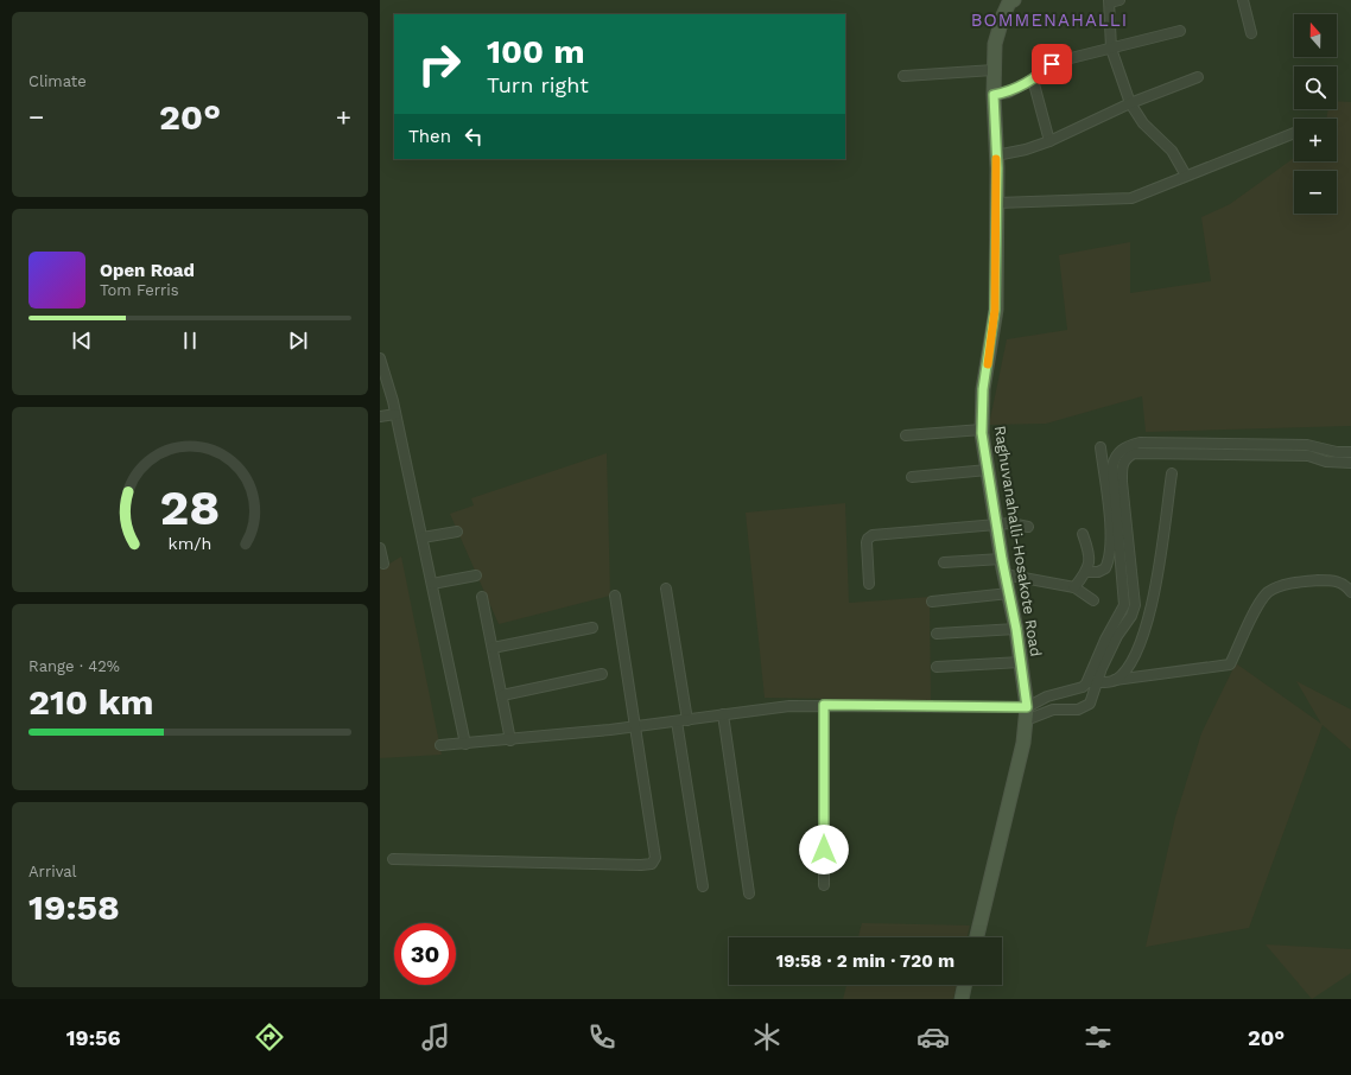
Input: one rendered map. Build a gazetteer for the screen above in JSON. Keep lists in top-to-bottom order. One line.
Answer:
{"streets":{"main road":["Raghuvanahalli-Hosakote Road"]},"districts":["BOMMENAHALLI"],"north":"top","page":{"tile":["Climate",["Range · 42%","210 km"],["Arrival","19:58"]],"map_buttons":["+","−"],"turn":["100 m","Turn right"],"heat":["−","20°","+"],"then":"Then","song":["Open Road","Tom Ferris"],"limit":"30","trip":"19:58 · 2 min · 720 m","tabs":["19:56","20°"],"gauge":["28","km/h"]}}
